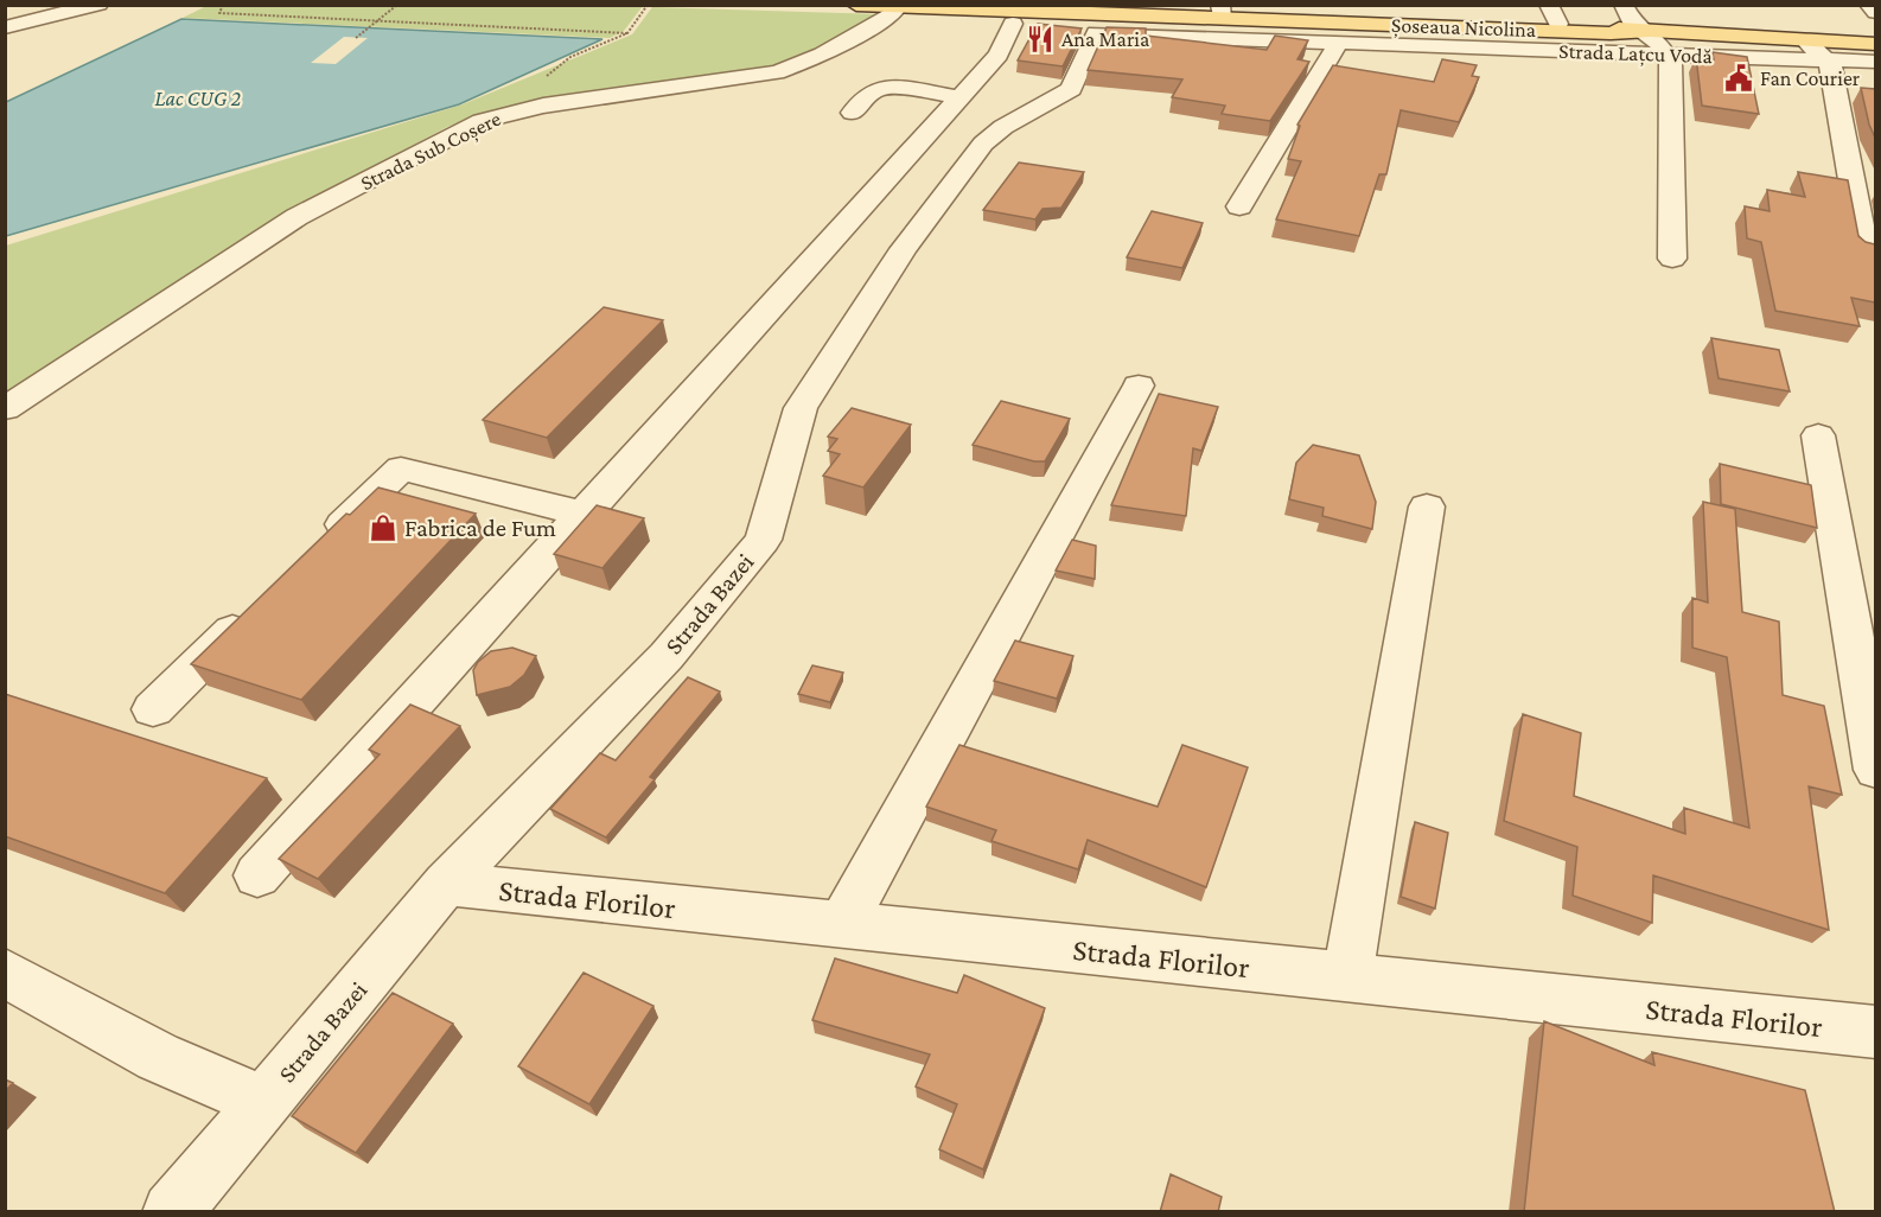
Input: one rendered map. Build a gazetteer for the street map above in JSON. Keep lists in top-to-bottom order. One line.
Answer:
{"streets":{"main road":["Șoseaua Nicolina"],"street":["Strada Lațcu Vodă","Strada Sub Coșere","Strada Bazei","Strada Florilor"]},"crossings":[["Șoseaua Nicolina","Strada Lațcu Vodă"],["Șoseaua Nicolina","Strada Sub Coșere"],["Șoseaua Nicolina","Strada Bazei"],["Strada Lațcu Vodă","Strada Bazei"],["Strada Bazei","Strada Florilor"]],"water":["Lac CUG 2"],"places":{"restaurant":["Ana Maria"],"public building":["Fan Courier"],"shop":["Fabrica de Fum"]}}
